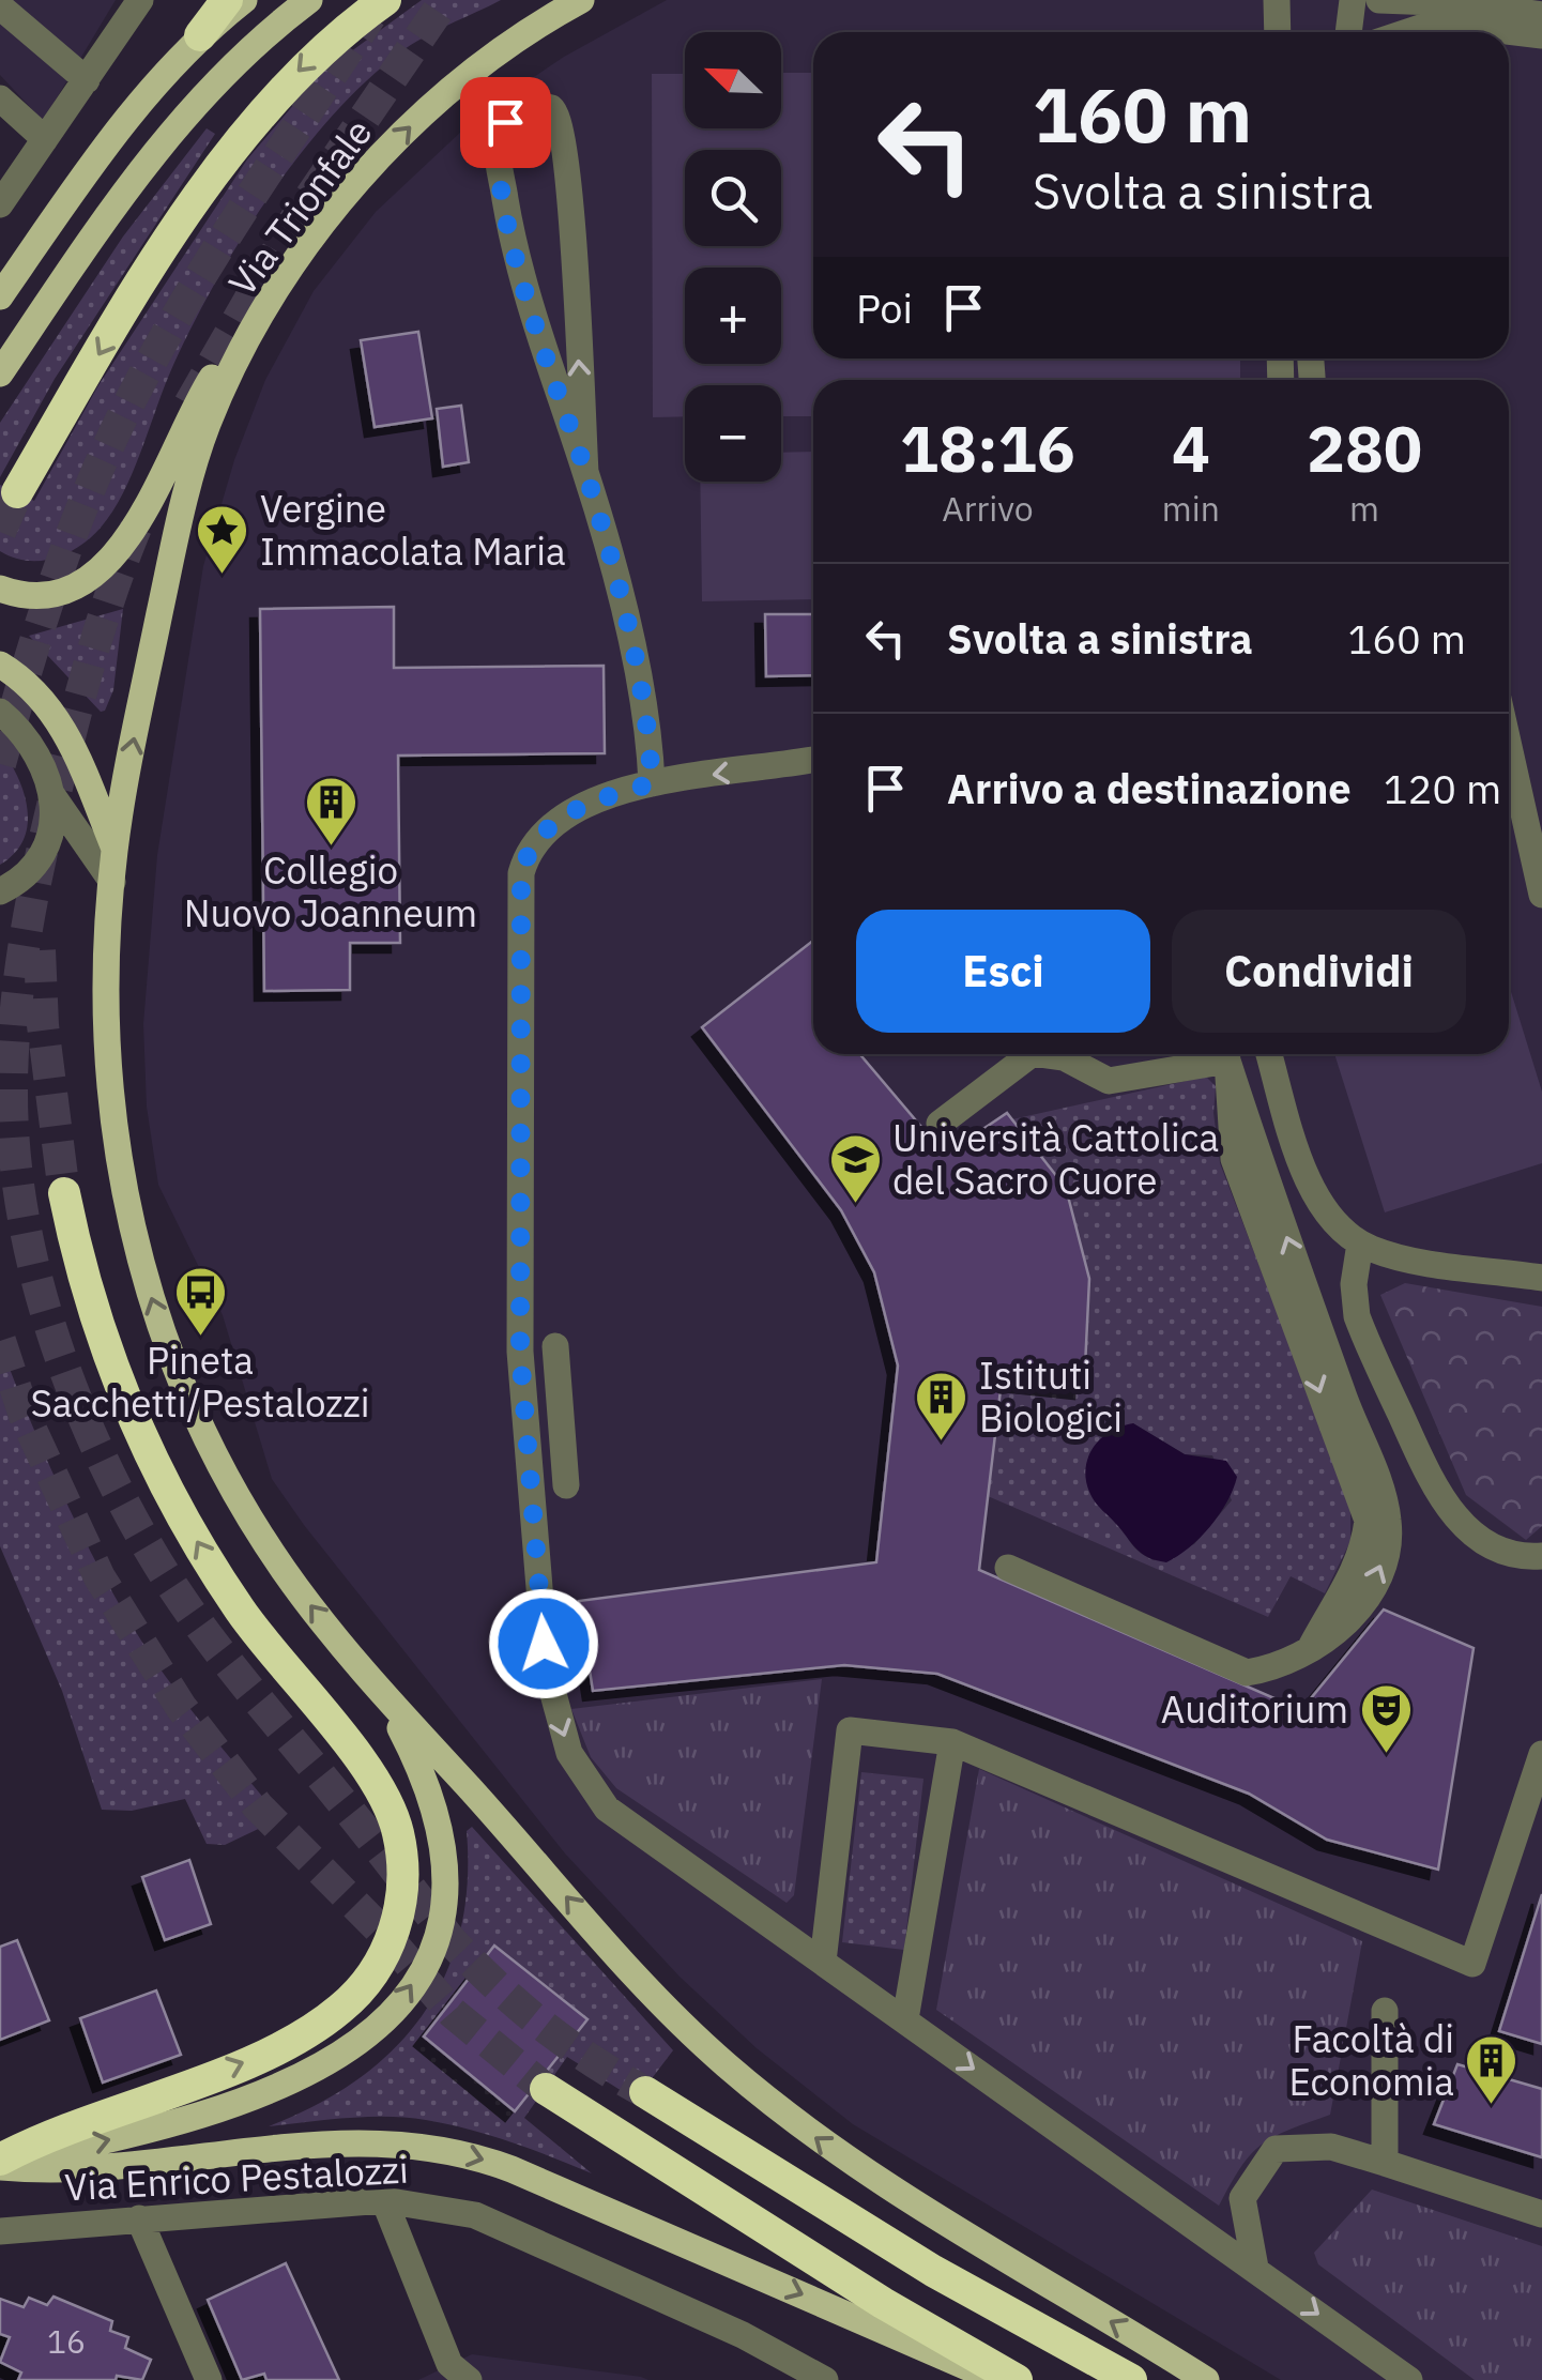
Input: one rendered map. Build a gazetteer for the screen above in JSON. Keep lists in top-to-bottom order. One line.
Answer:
{"streets":{"main road":["Via Trionfale"],"street":["Via Enrico Pestalozzi"]},"one_way":["Via Trionfale"],"places":{"place":["Vergine Immacolata Maria"],"building":["Collegio Nuovo Joanneum","Istituti Biologici","Facoltà di Economia"],"school or university":["Università Cattolica del Sacro Cuore"],"bus stop":["Pineta Sacchetti/Pestalozzi"],"theatre":["Auditorium"]},"house_numbers":["16"],"north":"top left","page":{"map_buttons":["+","−"],"turn":["160 m","Svolta a sinistra"],"then":"Poi","eta":["18:16","Arrivo","4","min","280","m"],"list":[{"name":"Svolta a sinistra","value":"160 m"},{"name":"Arrivo a destinazione","value":"120 m"}],"buttons":["Esci","Condividi"]}}
